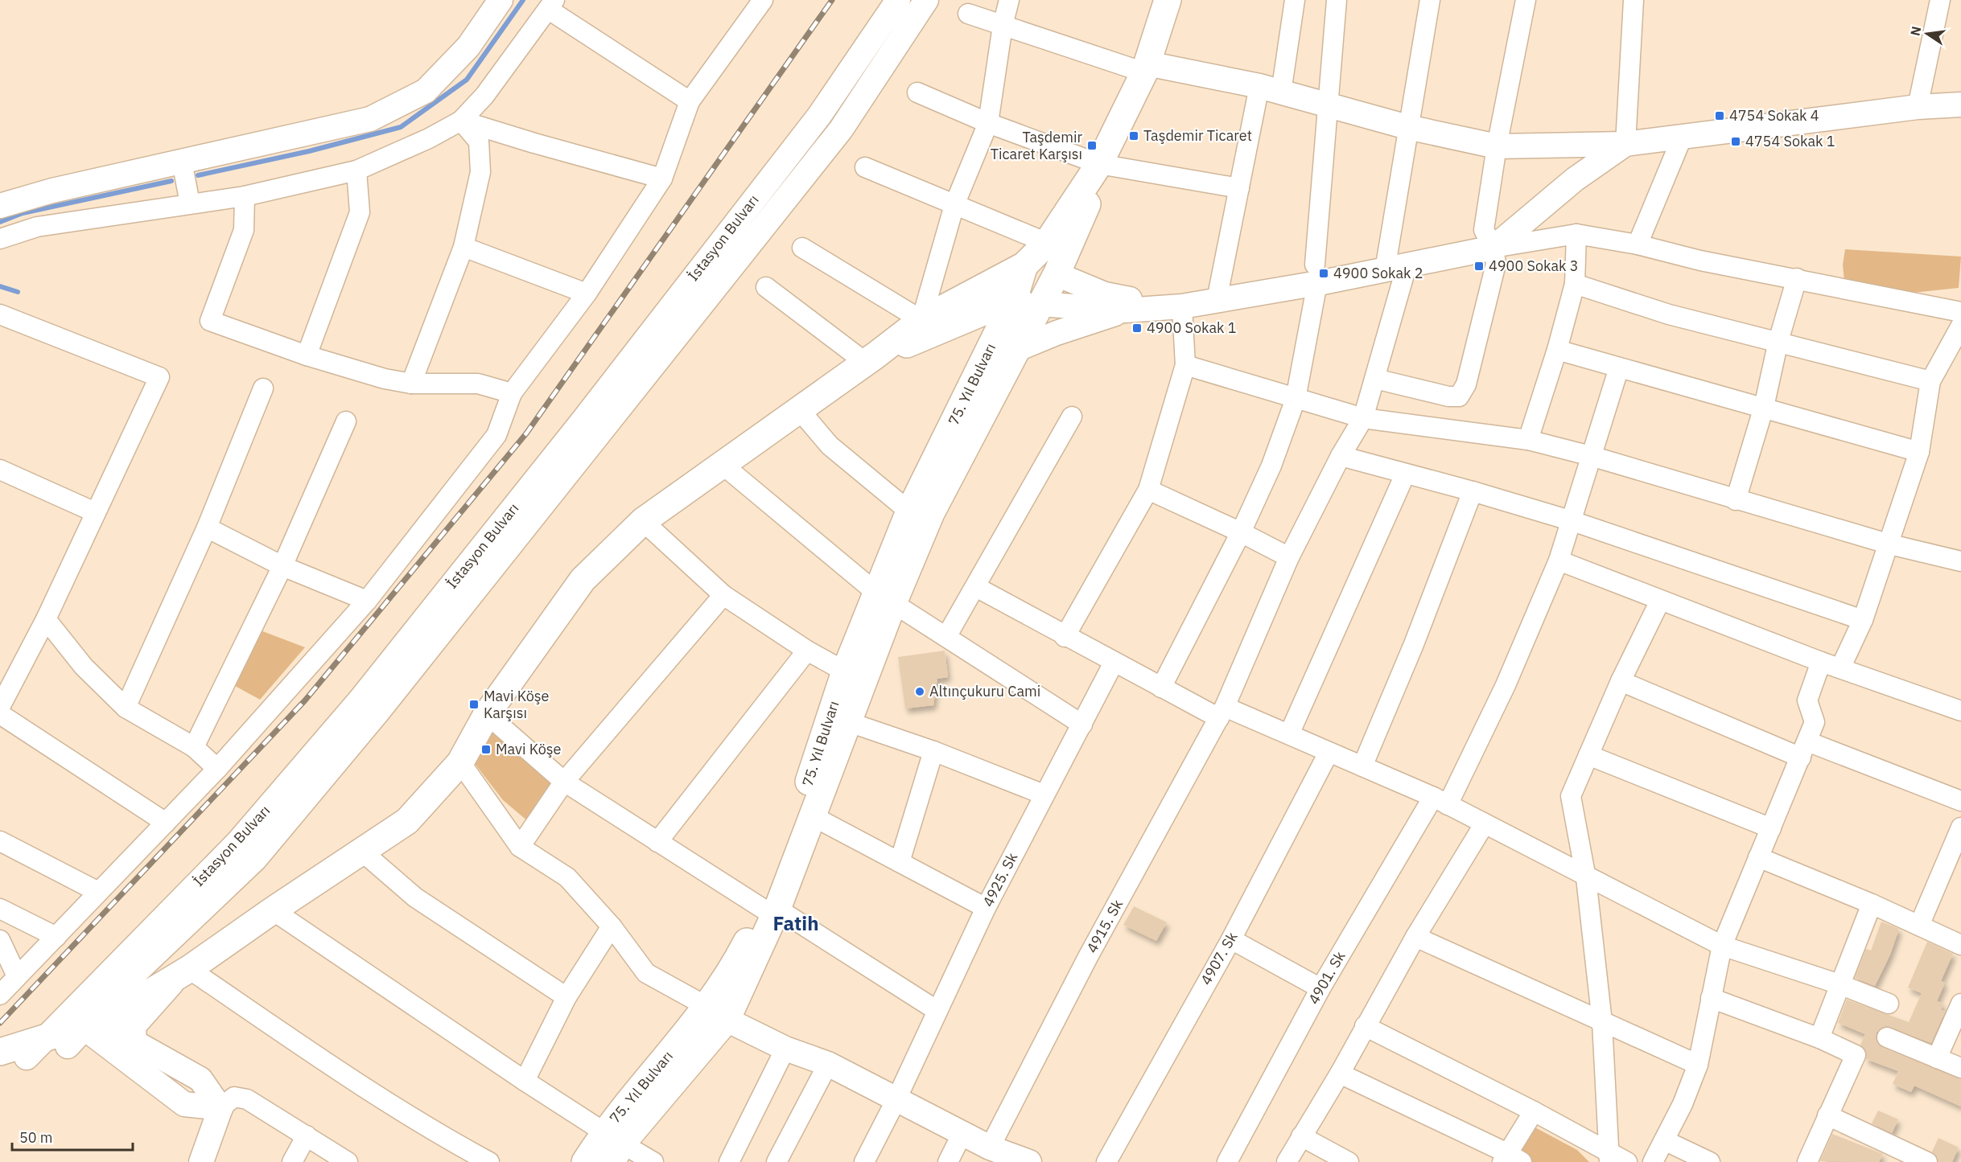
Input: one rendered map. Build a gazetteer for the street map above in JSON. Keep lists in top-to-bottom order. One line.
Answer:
{"streets":{"main road":["75. Yıl Bulvarı"],"street":["İstasyon Bulvarı","4925. Sk","4915. Sk","4907. Sk","4901. Sk"]},"districts":["Fatih"],"places":{"transit":["4754 Sokak 4","Taşdemir Ticaret","4754 Sokak 1","Taşdemir Ticaret Karşısı","4900 Sokak 3","4900 Sokak 2","4900 Sokak 1","Mavi Köşe Karşısı","Mavi Köşe"],"other":["Altınçukuru Cami"]},"scale_bar":"50 m","north":"left"}
